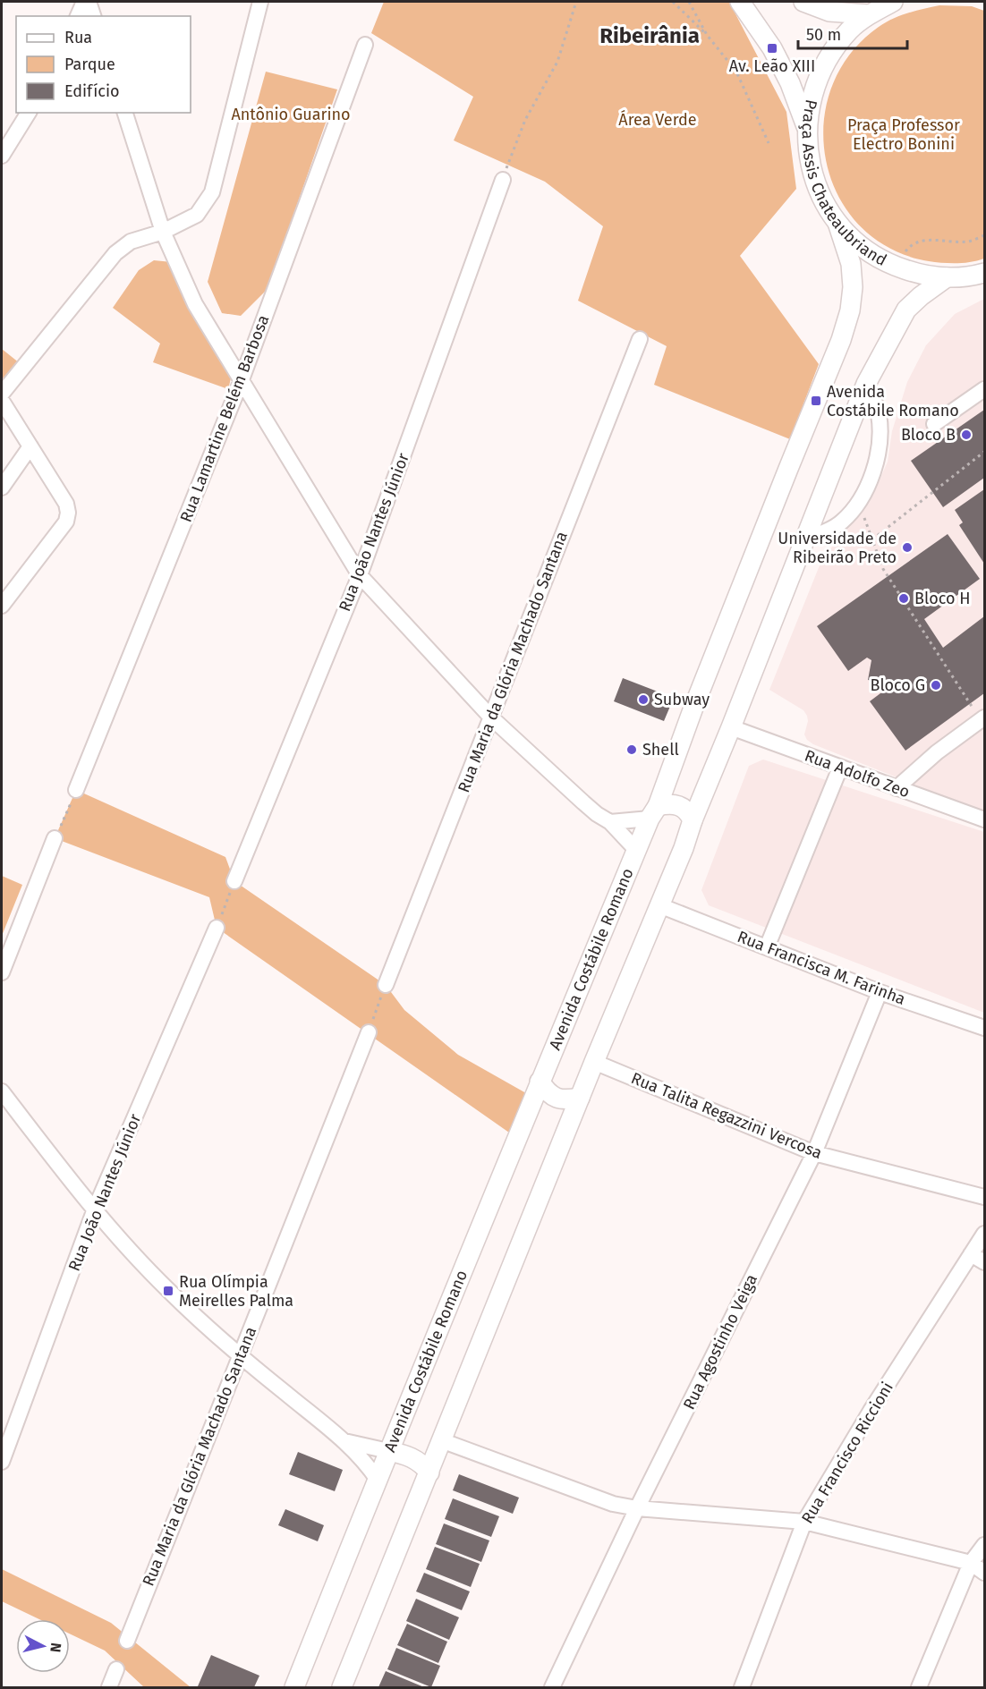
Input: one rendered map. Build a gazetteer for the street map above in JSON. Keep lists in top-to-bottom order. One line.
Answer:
{"streets":{"main road":["Praça Assis Chateaubriand","Avenida Costábile Romano"],"street":["Rua Lamartine Belém Barbosa","Rua João Nantes Júnior","Rua Maria da Glória Machado Santana","Rua Adolfo Zeo","Rua Francisca M. Farinha","Rua Talita Regazzini Vercosa","Rua Agostinho Veiga","Rua Francisco Riccioni"]},"crossings":[["Praça Assis Chateaubriand","Avenida Costábile Romano"],["Rua Francisca M. Farinha","Rua Agostinho Veiga"],["Rua Talita Regazzini Vercosa","Rua Agostinho Veiga"]],"districts":["Ribeirânia"],"parks":["Antônio Guarino","Área Verde","Praça Professor Electro Bonini"],"places":{"transit":["Av. Leão XIII","Avenida Costábile Romano","Rua Olímpia Meirelles Palma"],"other":["Bloco B","Universidade de Ribeirão Preto","Bloco H","Bloco G","Subway","Shell"]},"legend":["Rua","Parque","Edifício"],"scale_bar":"50 m","north":"right"}
